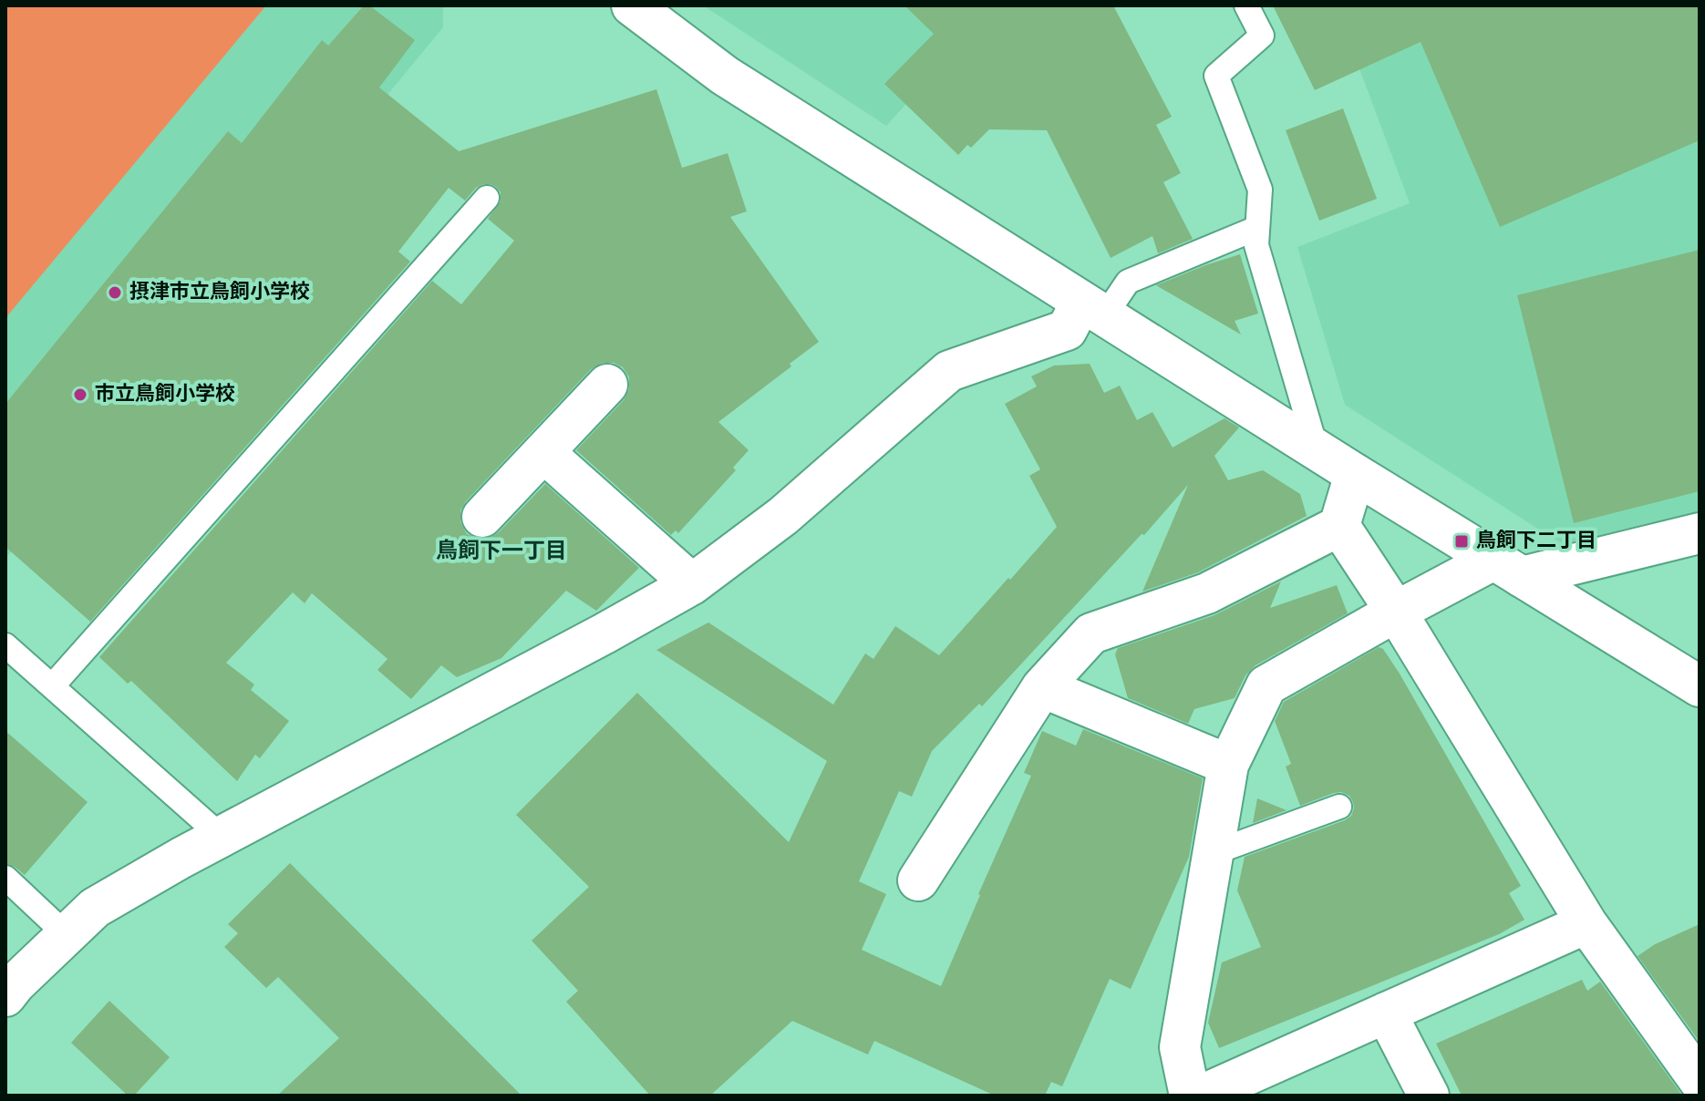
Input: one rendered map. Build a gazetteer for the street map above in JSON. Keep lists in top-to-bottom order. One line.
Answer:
{"districts":["鳥飼下一丁目"],"places":{"other":["摂津市立鳥飼小学校","市立鳥飼小学校"],"transit":["鳥飼下二丁目"]}}
